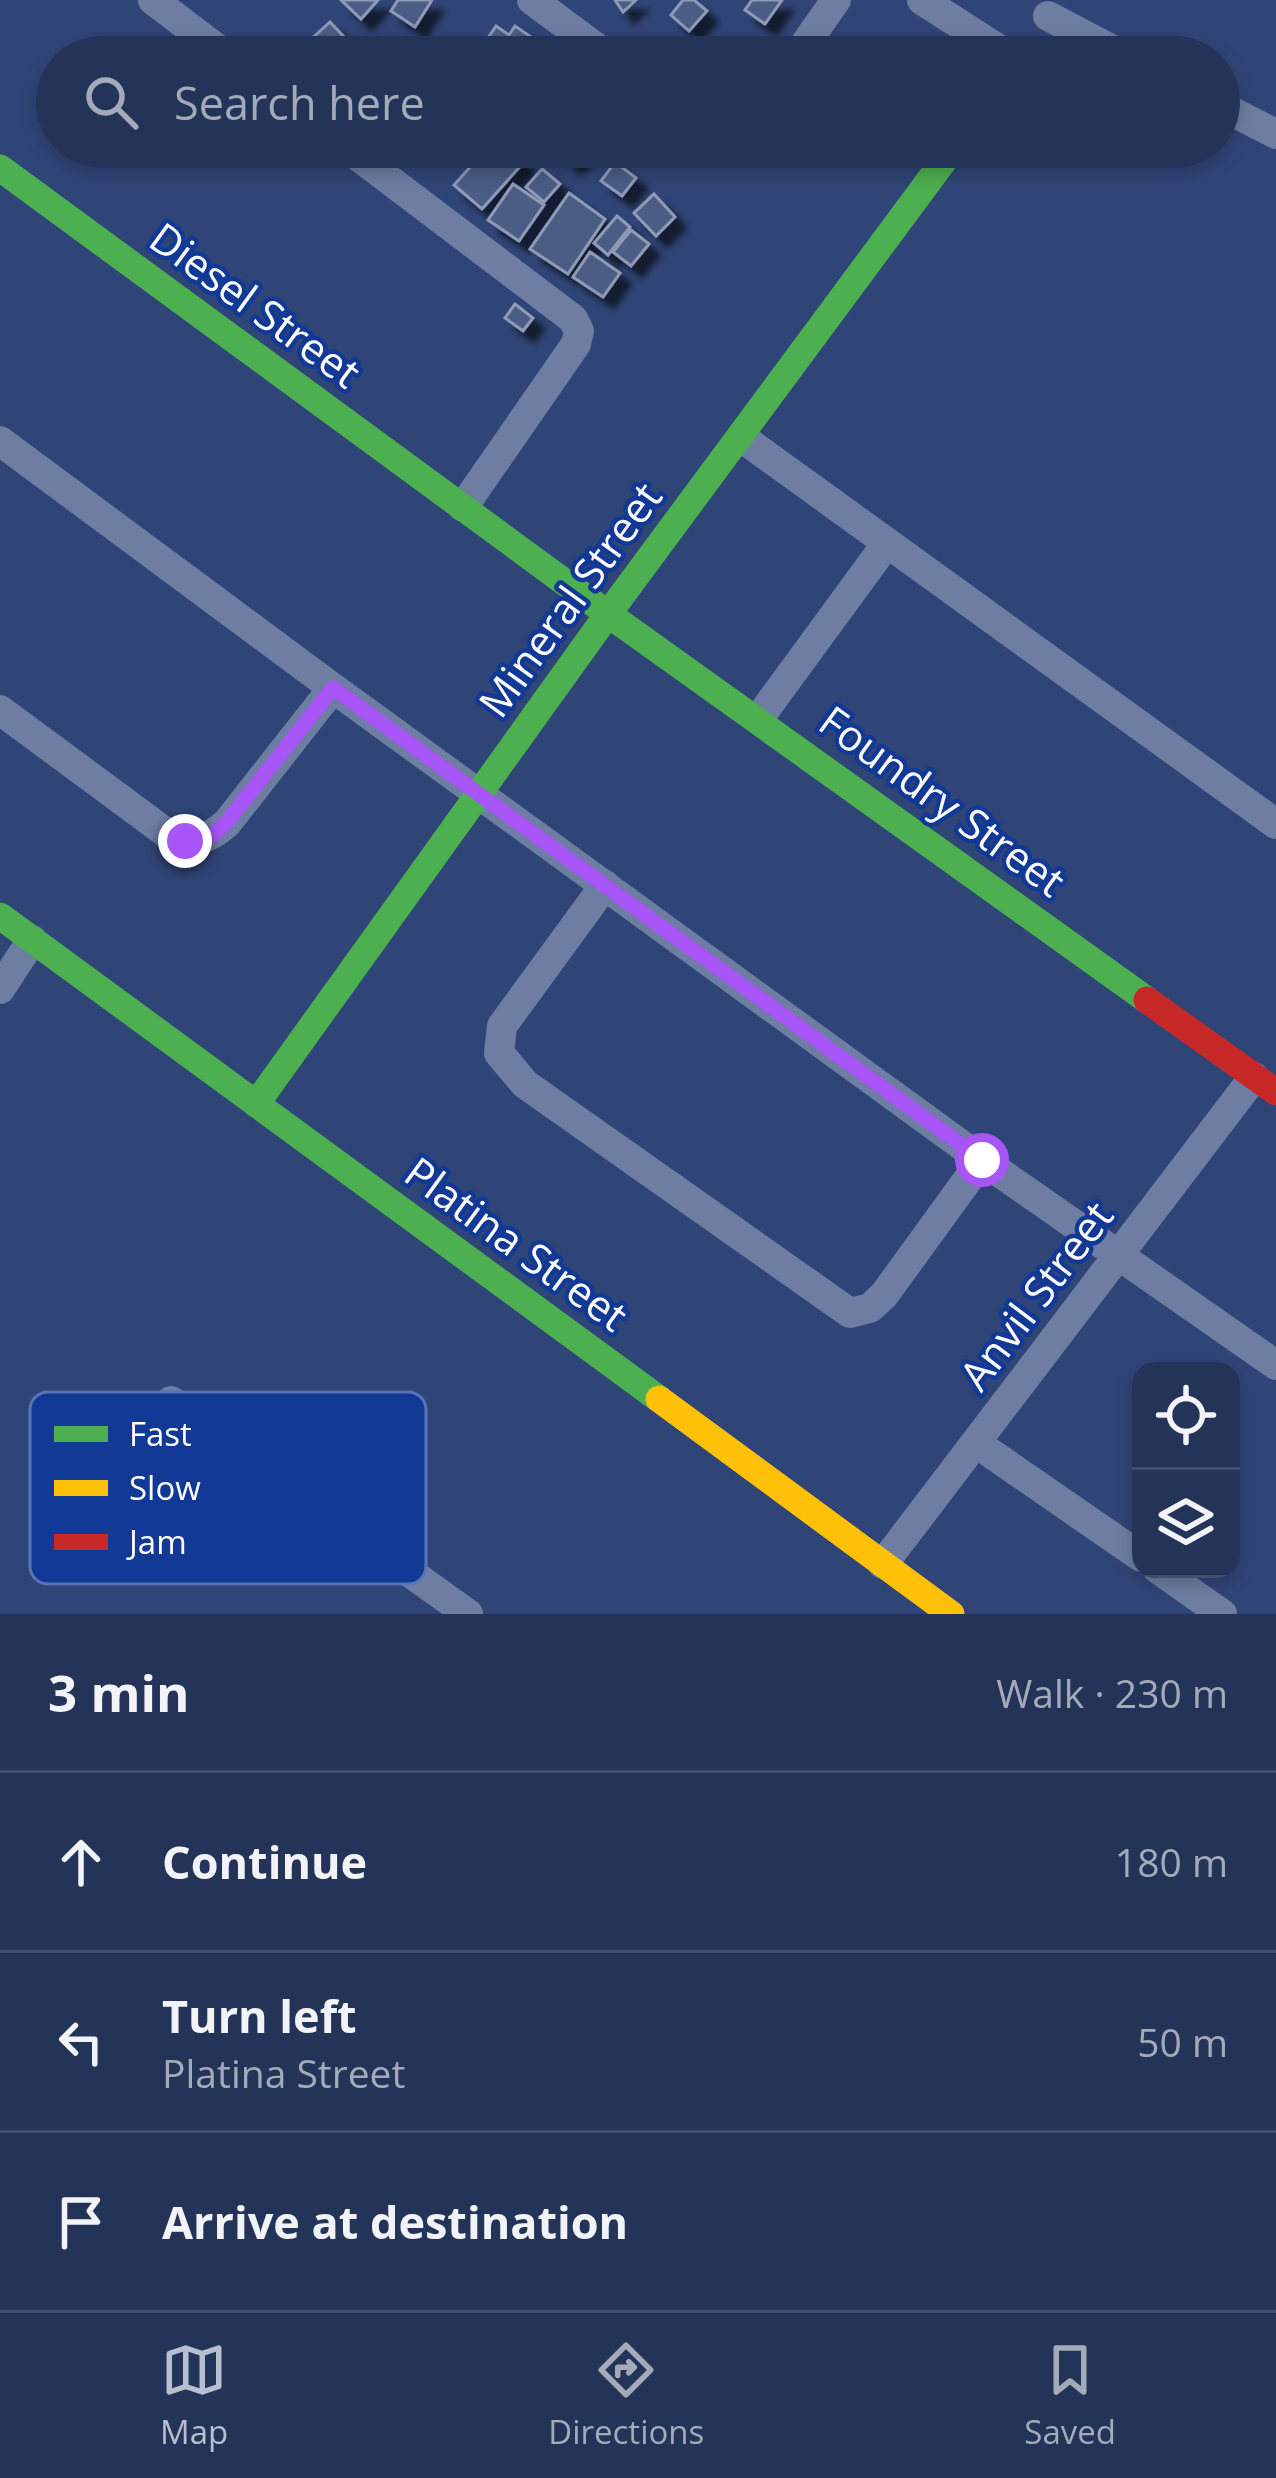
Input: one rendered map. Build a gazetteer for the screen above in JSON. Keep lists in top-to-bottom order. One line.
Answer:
{"streets":{"street":["Diesel Street","Mineral Street","Foundry Street","Platina Street","Anvil Street"]},"crossings":[["Diesel Street","Mineral Street"],["Diesel Street","Foundry Street"],["Mineral Street","Platina Street"],["Foundry Street","Anvil Street"],["Platina Street","Anvil Street"]],"legend":["Fast","Slow","Jam"],"page":{"search":"Search here","heading":["3 min","Walk · 230 m"],"list":[["Continue","180 m"],["Turn left","Platina Street","50 m"],"Arrive at destination"],"nav":["Map","Directions","Saved"]}}
